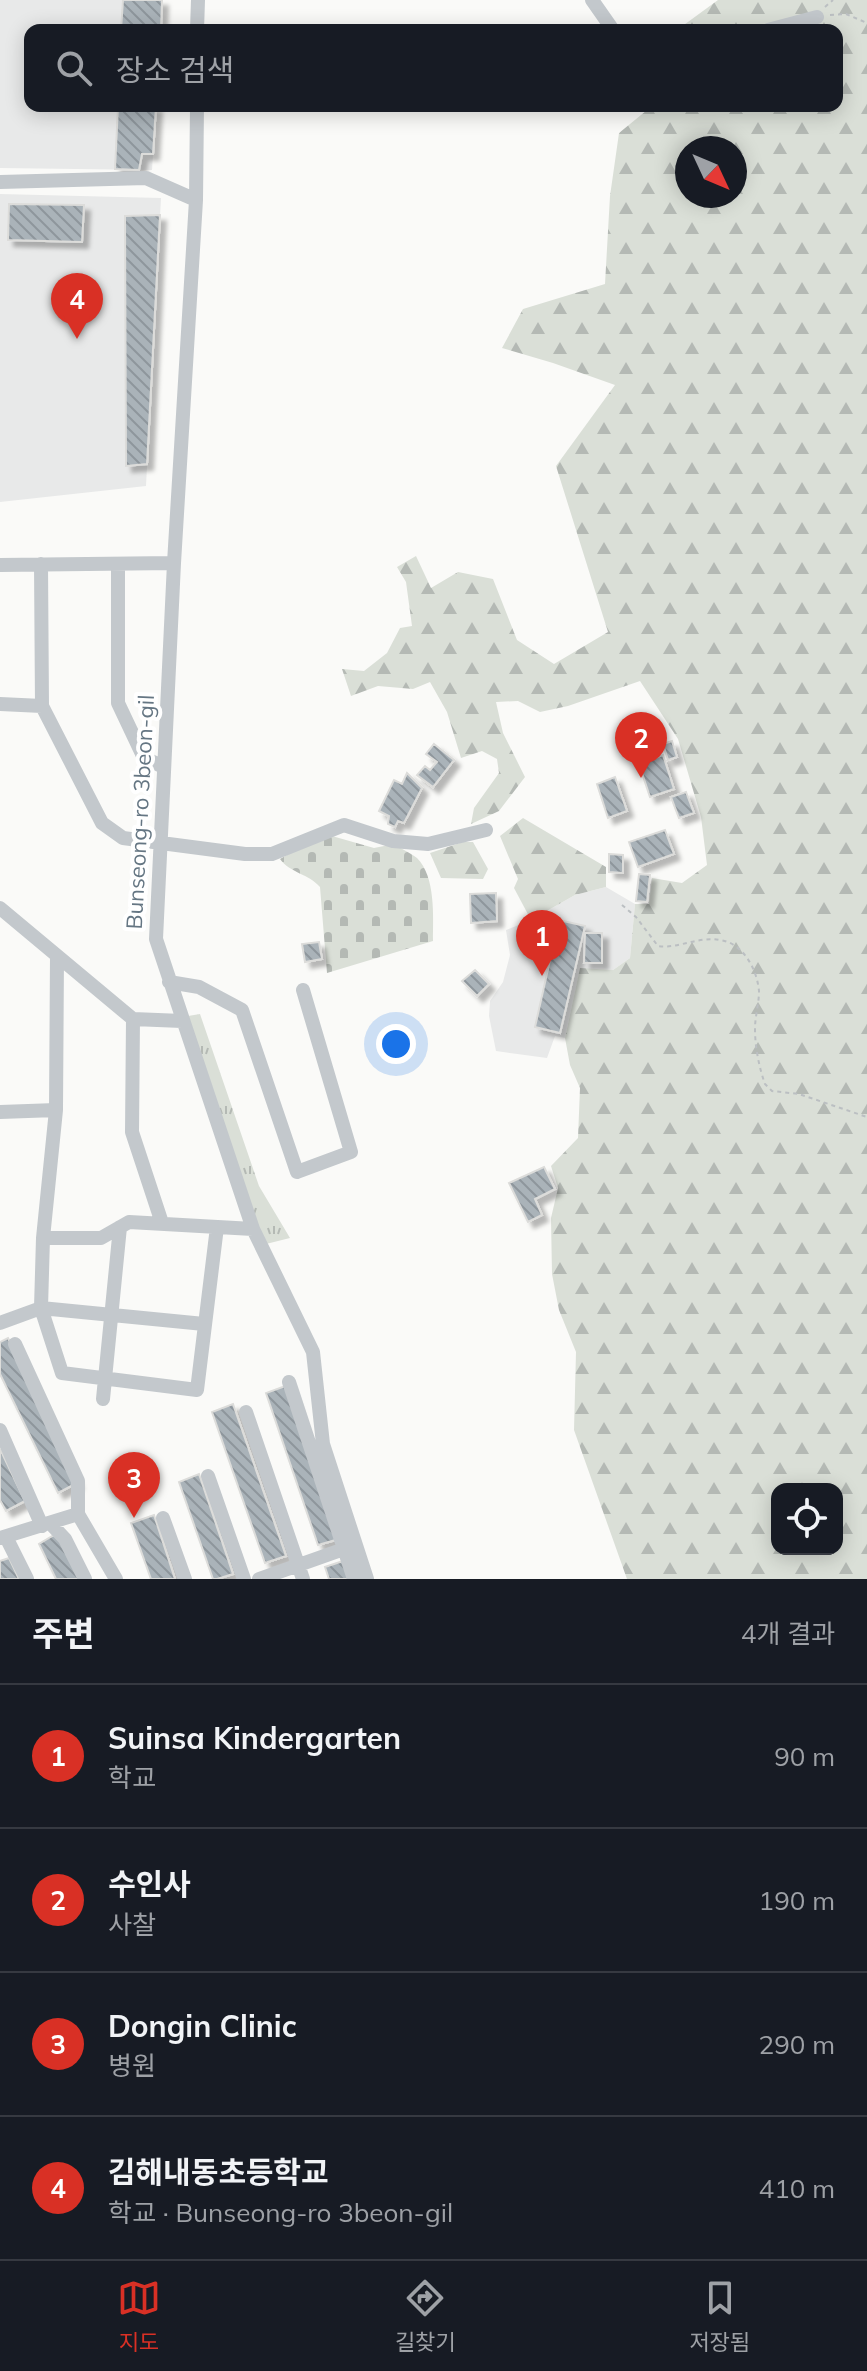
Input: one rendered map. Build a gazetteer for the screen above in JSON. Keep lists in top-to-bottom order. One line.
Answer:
{"streets":{"street":["Bunseong-ro 3beon-gil"]},"north":"bottom right","page":{"search":"장소 검색","pins":["4","2","1","3"],"heading":["주변","4개 결과"],"list":[{"mark":"1","name":"Suinsa Kindergarten","note":"학교","value":"90 m"},{"mark":"2","name":"수인사","note":"사찰","value":"190 m"},{"mark":"3","name":"Dongin Clinic","note":"병원","value":"290 m"},{"mark":"4","name":"김해내동초등학교","note":"학교 · Bunseong-ro 3beon-gil","value":"410 m"}],"nav":["지도","길찾기","저장됨"]}}
